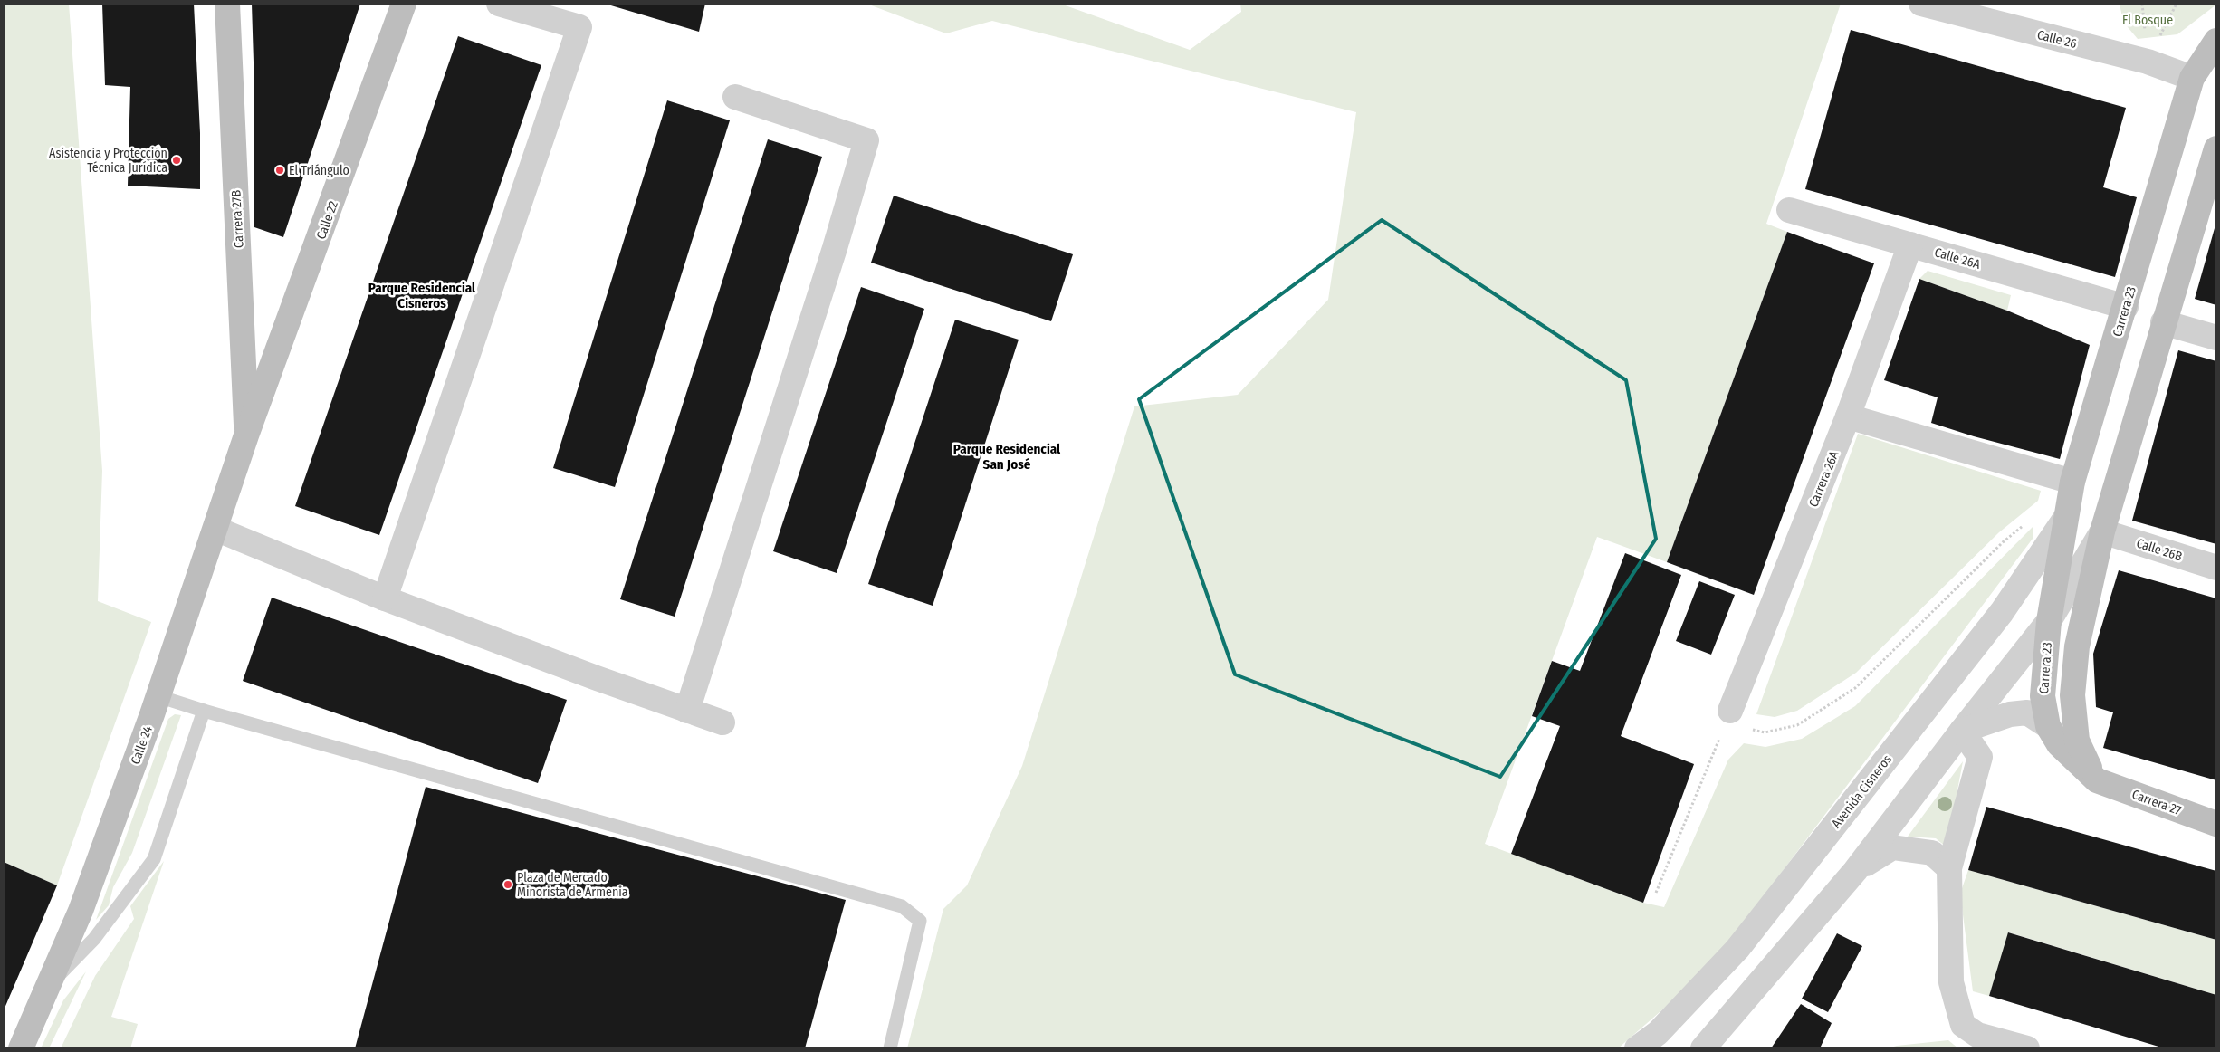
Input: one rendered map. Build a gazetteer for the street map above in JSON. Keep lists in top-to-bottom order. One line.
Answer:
{"streets":{"street":["Calle 26","Carrera 27B","Calle 22","Calle 26A","Carrera 23","Carrera 26A","Calle 26B","Calle 24","Avenida Cisneros","Carrera 27"]},"crossings":[["Calle 26","Carrera 23"],["Carrera 27B","Calle 22"],["Carrera 27B","Calle 24"],["Calle 22","Calle 24"],["Calle 26A","Carrera 23"],["Calle 26A","Carrera 26A"],["Carrera 23","Avenida Cisneros"],["Carrera 23","Carrera 27"]],"districts":["Parque Residencial Cisneros","Parque Residencial San José"],"parks":["El Bosque"],"places":["Asistencia y Protección Técnica Jurídica","El Triángulo","Plaza de Mercado Minorista de Armenia"]}
